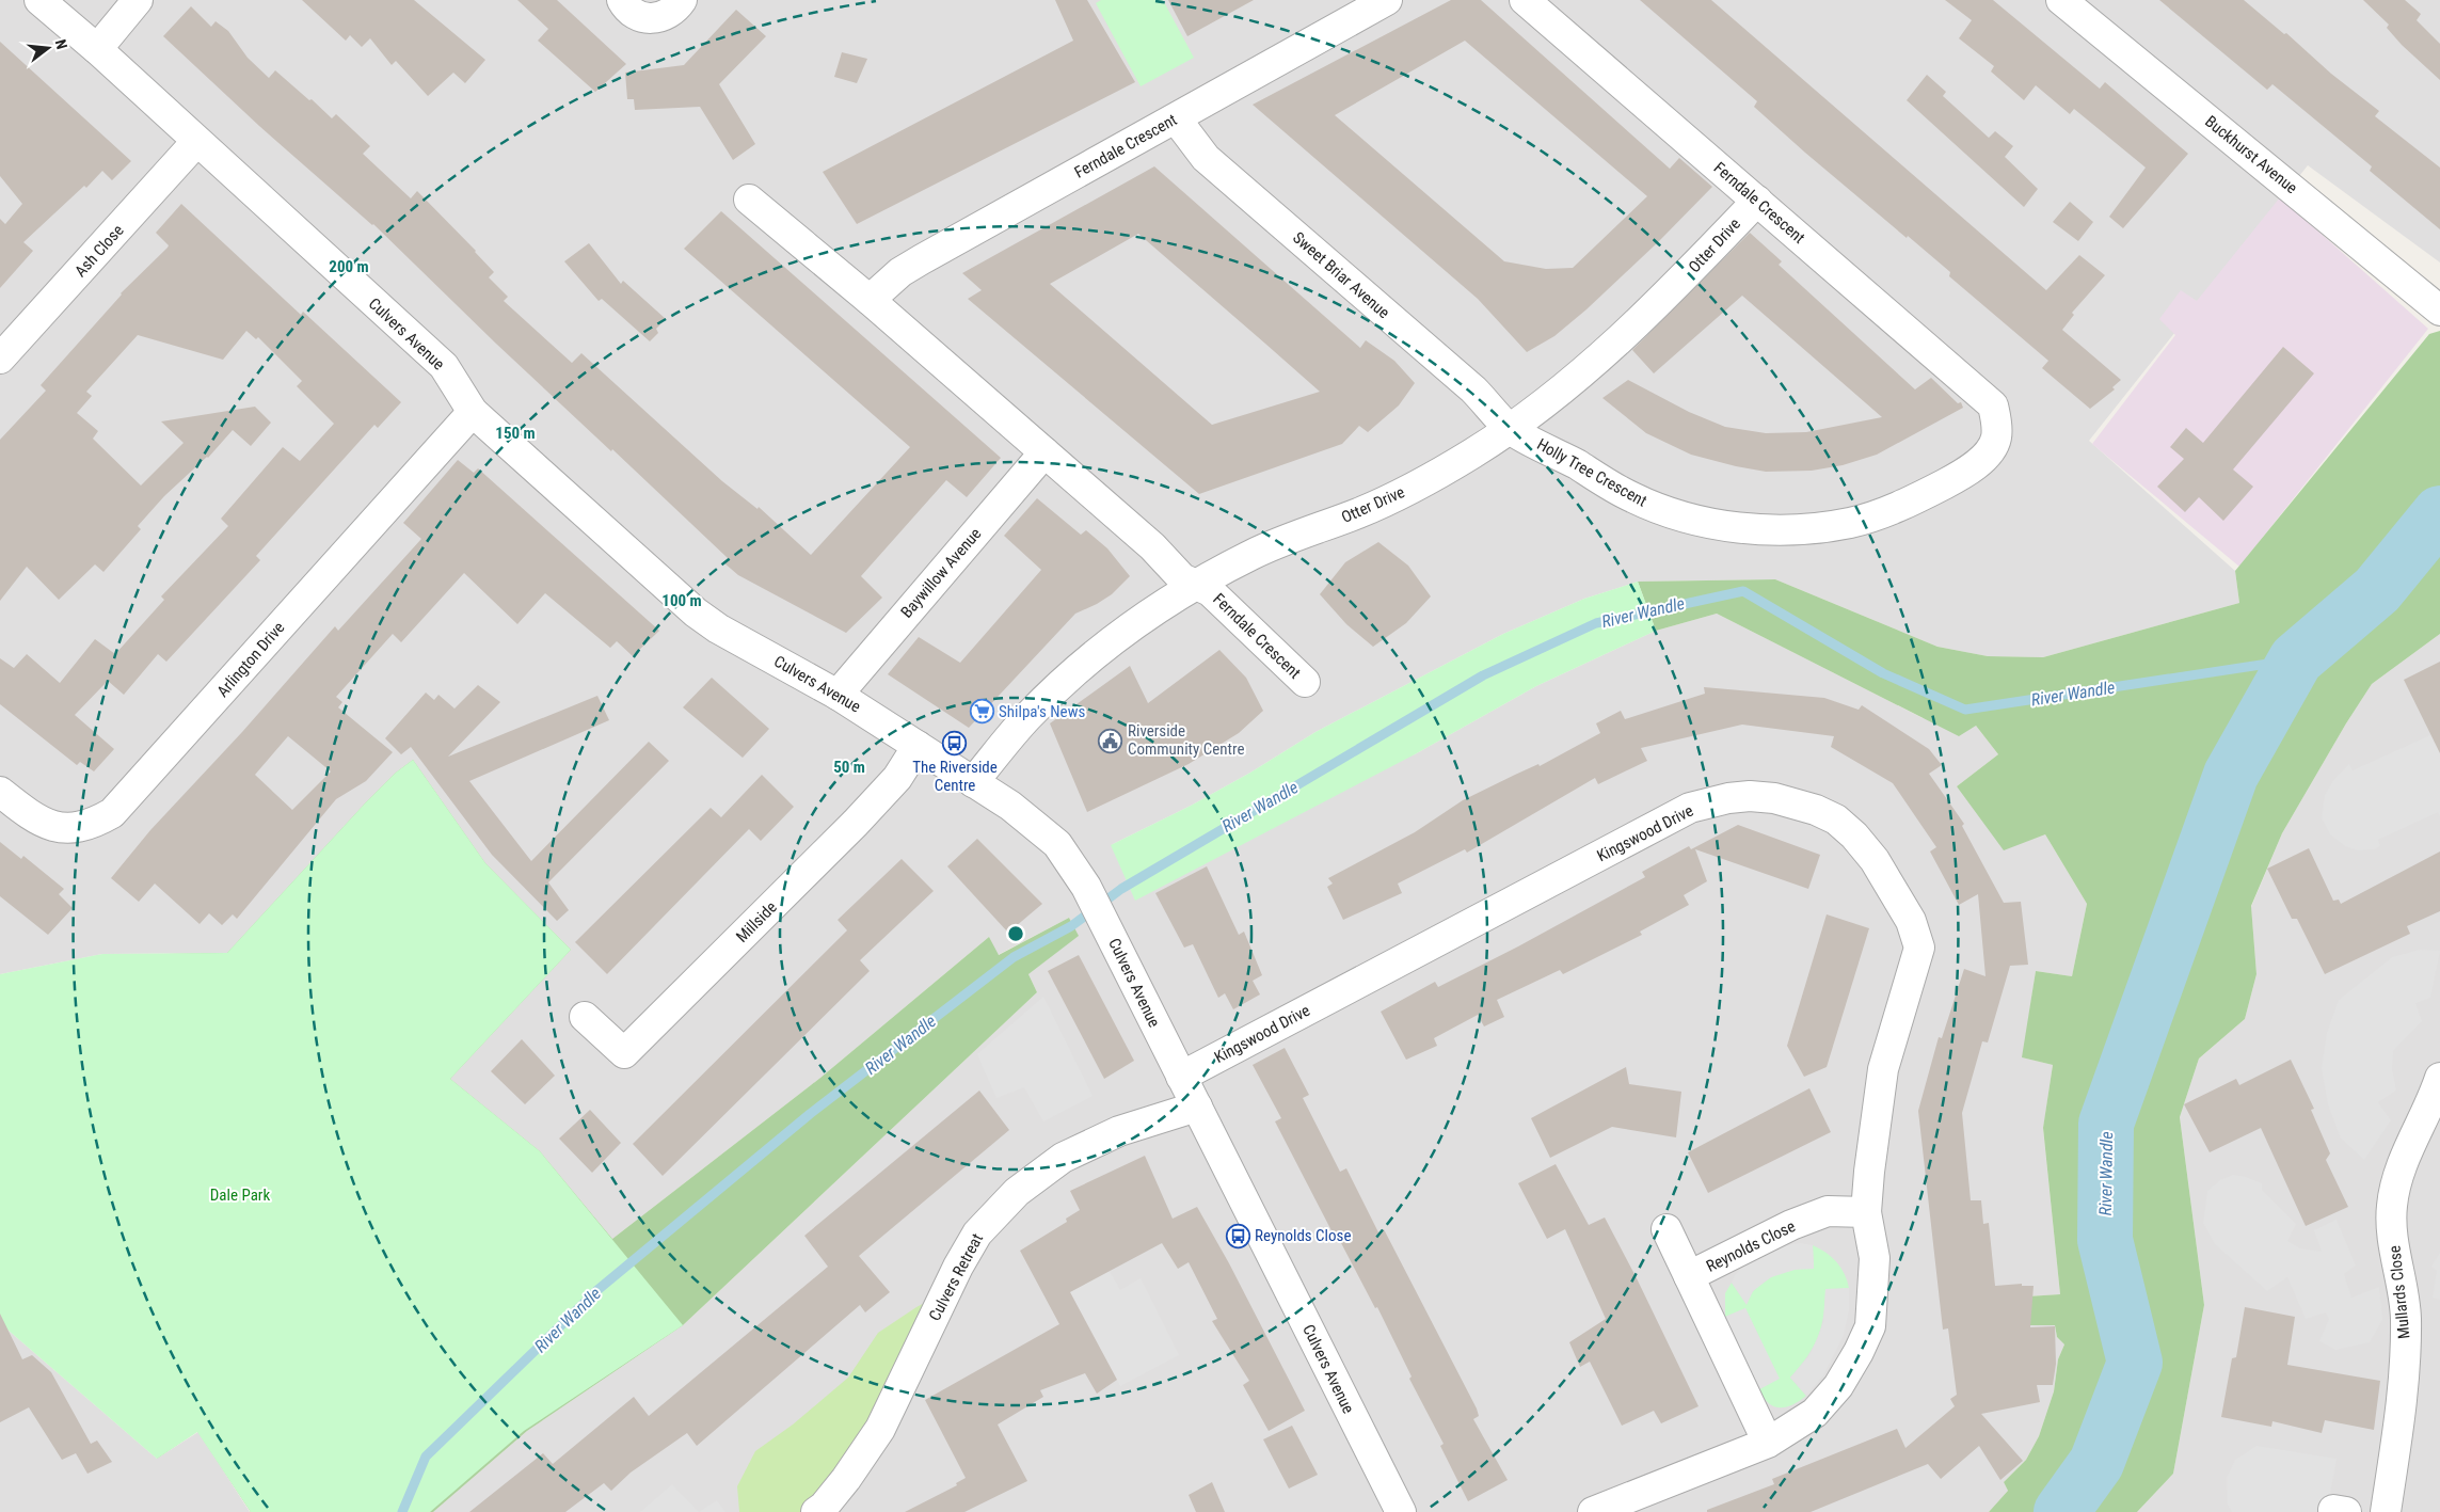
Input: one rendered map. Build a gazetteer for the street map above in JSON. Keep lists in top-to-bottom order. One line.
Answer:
{"streets":{"street":["Ferndale Crescent","Buckhurst Avenue","Otter Drive","Ash Close","Sweet Briar Avenue","Culvers Avenue","Holly Tree Crescent","Baywillow Avenue","Arlington Drive","Kingswood Drive","Millside","Reynolds Close","Culvers Retreat","Mullards Close"]},"crossings":[["Ferndale Crescent","Otter Drive"],["Ferndale Crescent","Sweet Briar Avenue"],["Ferndale Crescent","Holly Tree Crescent"],["Ferndale Crescent","Baywillow Avenue"],["Otter Drive","Sweet Briar Avenue"],["Otter Drive","Culvers Avenue"],["Otter Drive","Holly Tree Crescent"],["Ash Close","Culvers Avenue"],["Sweet Briar Avenue","Holly Tree Crescent"],["Culvers Avenue","Baywillow Avenue"],["Culvers Avenue","Arlington Drive"],["Culvers Avenue","Kingswood Drive"],["Culvers Avenue","Millside"],["Culvers Avenue","Culvers Retreat"],["Kingswood Drive","Reynolds Close"]],"water":["River Wandle"],"parks":["Dale Park"],"places":{"supermarket":["Shilpa's News"],"public building":["Riverside Community Centre"],"bus stop":["The Riverside Centre","Reynolds Close"]},"north":"right","rings":["200 m","150 m","100 m","50 m"]}
